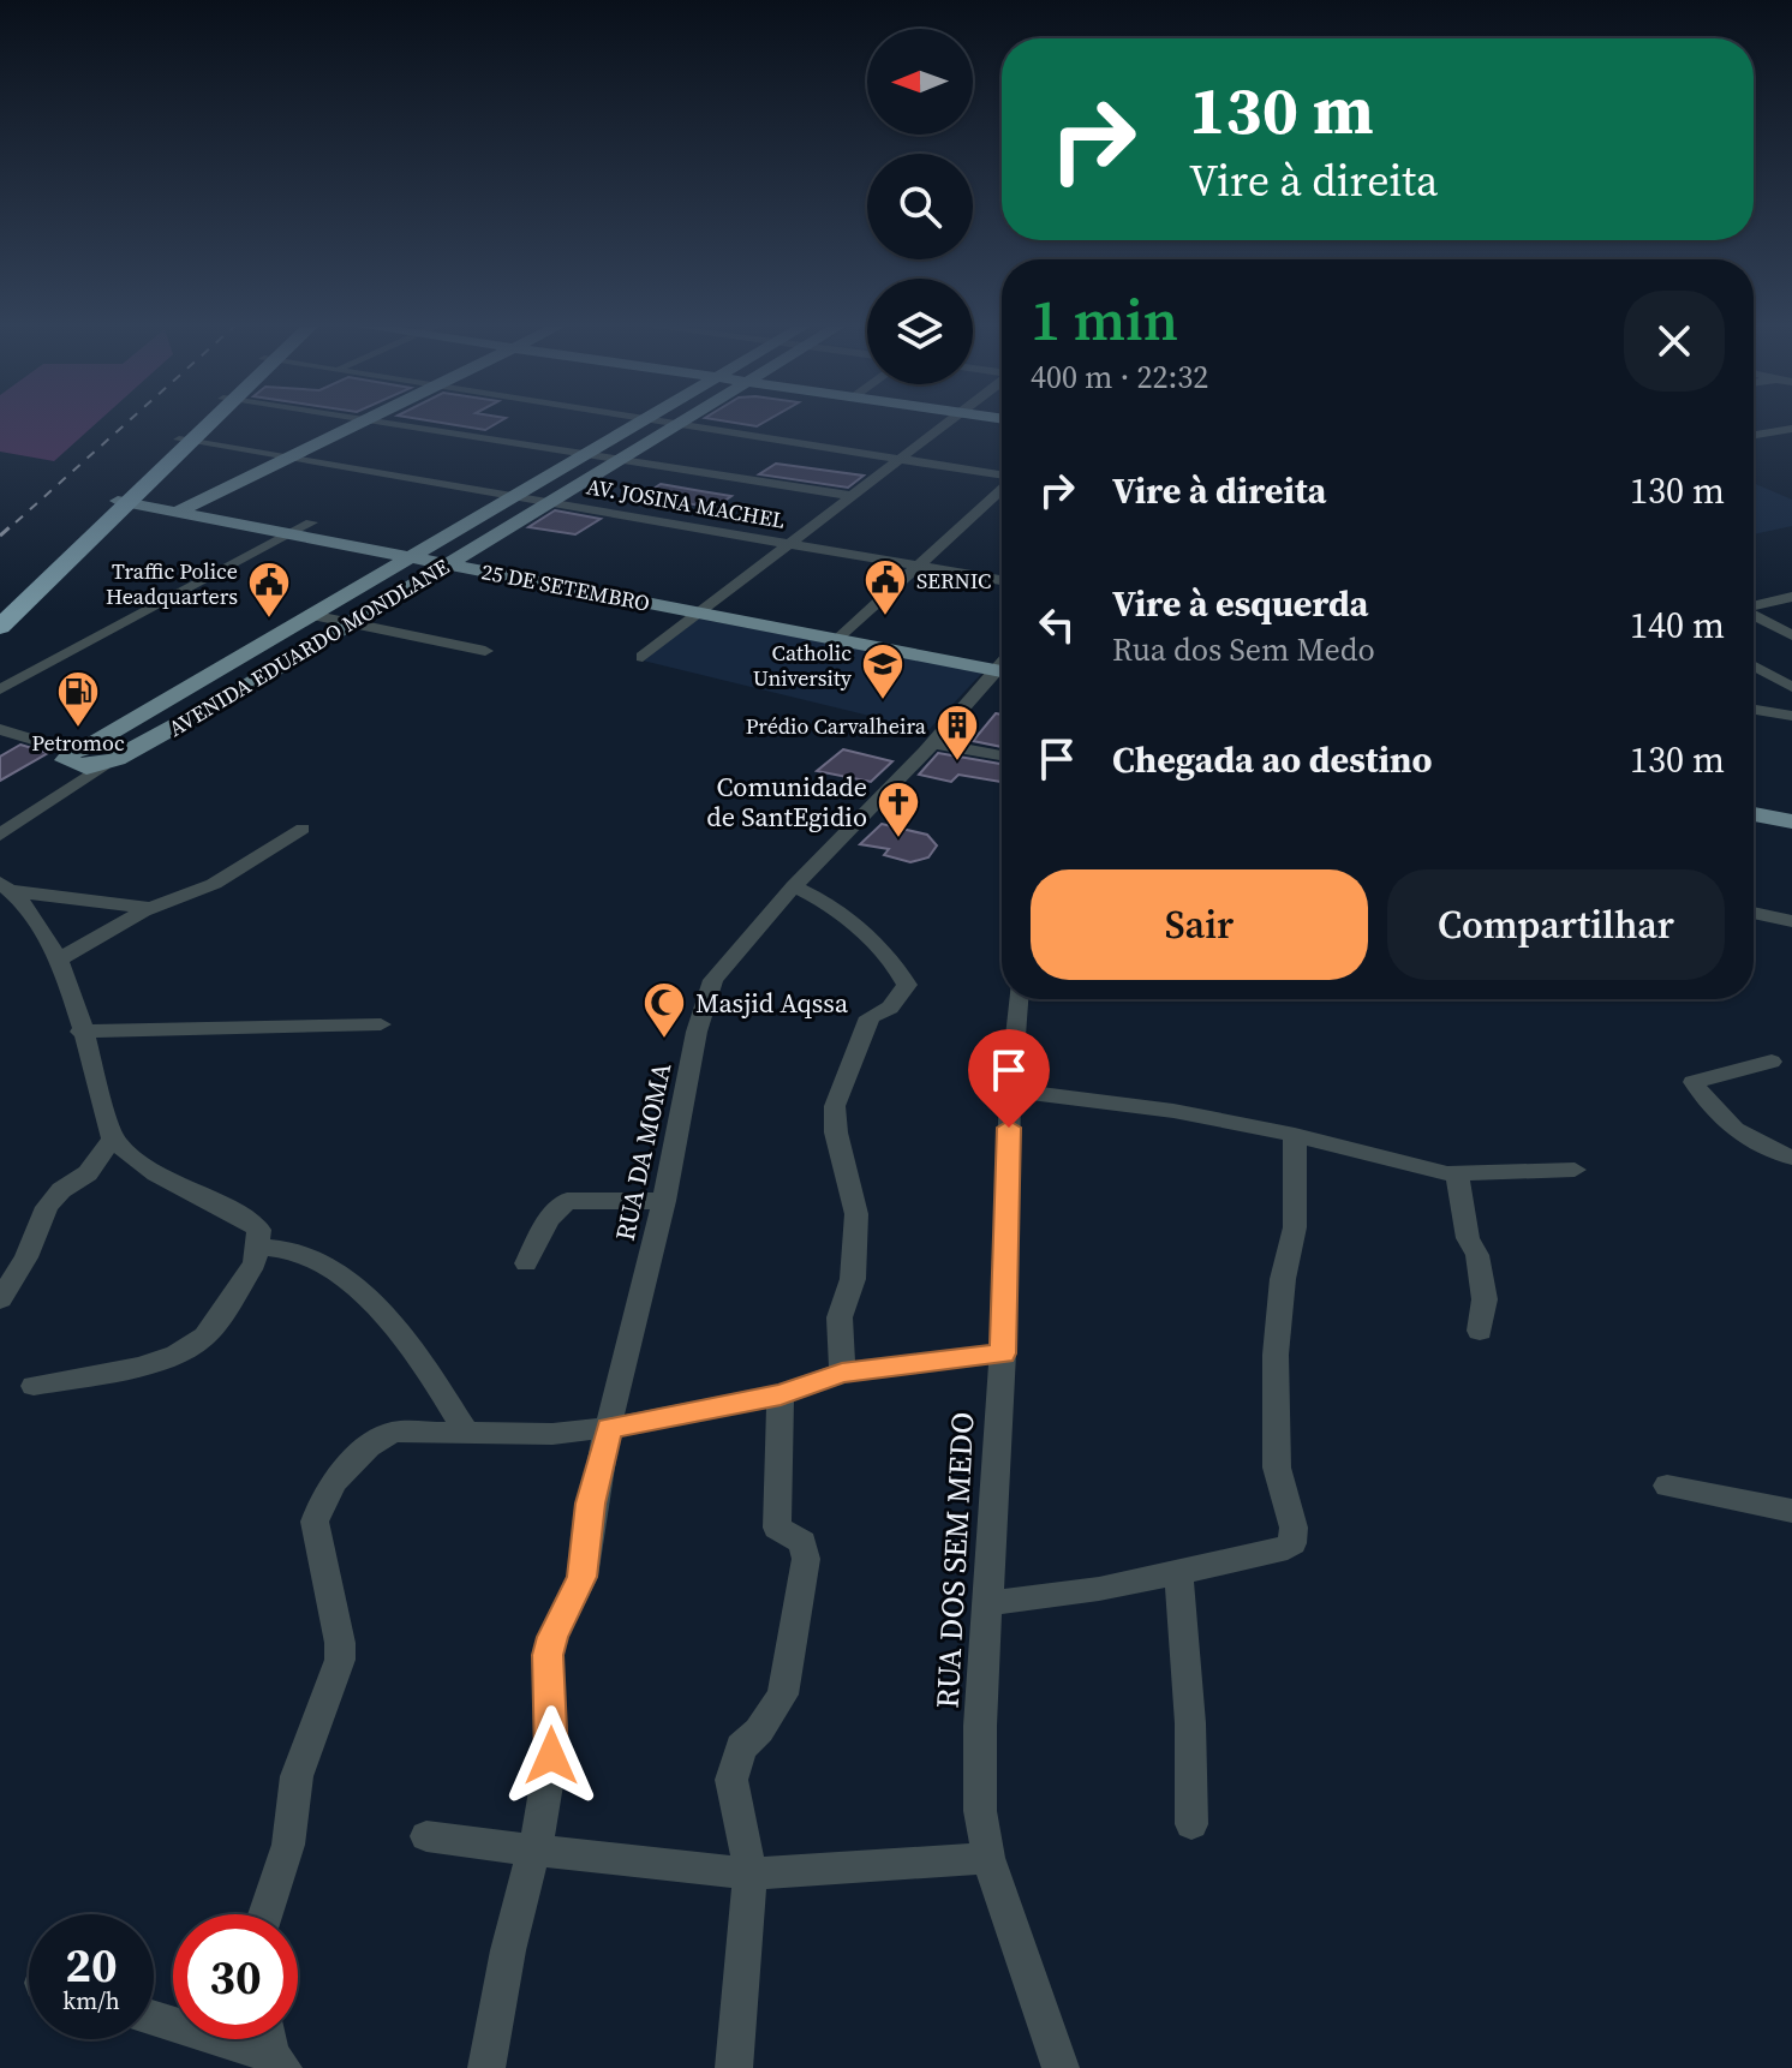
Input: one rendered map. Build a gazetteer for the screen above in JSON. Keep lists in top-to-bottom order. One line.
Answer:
{"streets":{"main road":["25 DE SETEMBRO","AVENIDA EDUARDO MONDLANE"],"street":["AV. JOSINA MACHEL","RUA DA MOMA","RUA DOS SEM MEDO"]},"crossings":[["AV. JOSINA MACHEL","AVENIDA EDUARDO MONDLANE"],["25 DE SETEMBRO","AVENIDA EDUARDO MONDLANE"]],"places":{"public building":["SERNIC","Traffic Police Headquarters"],"school or university":["Catholic University"],"fuel station":["Petromoc"],"building":["Prédio Carvalheira"],"church":["Comunidade de SantEgidio"],"mosque":["Masjid Aqssa"]},"north":"left","page":{"turn":["130 m","Vire à direita"],"heading":["1 min","400 m · 22:32"],"list":[{"name":"Vire à direita","value":"130 m"},{"name":"Vire à esquerda","note":"Rua dos Sem Medo","value":"140 m"},{"name":"Chegada ao destino","value":"130 m"}],"buttons":["Sair","Compartilhar"],"speed":"20 km/h","limit":"30"}}
